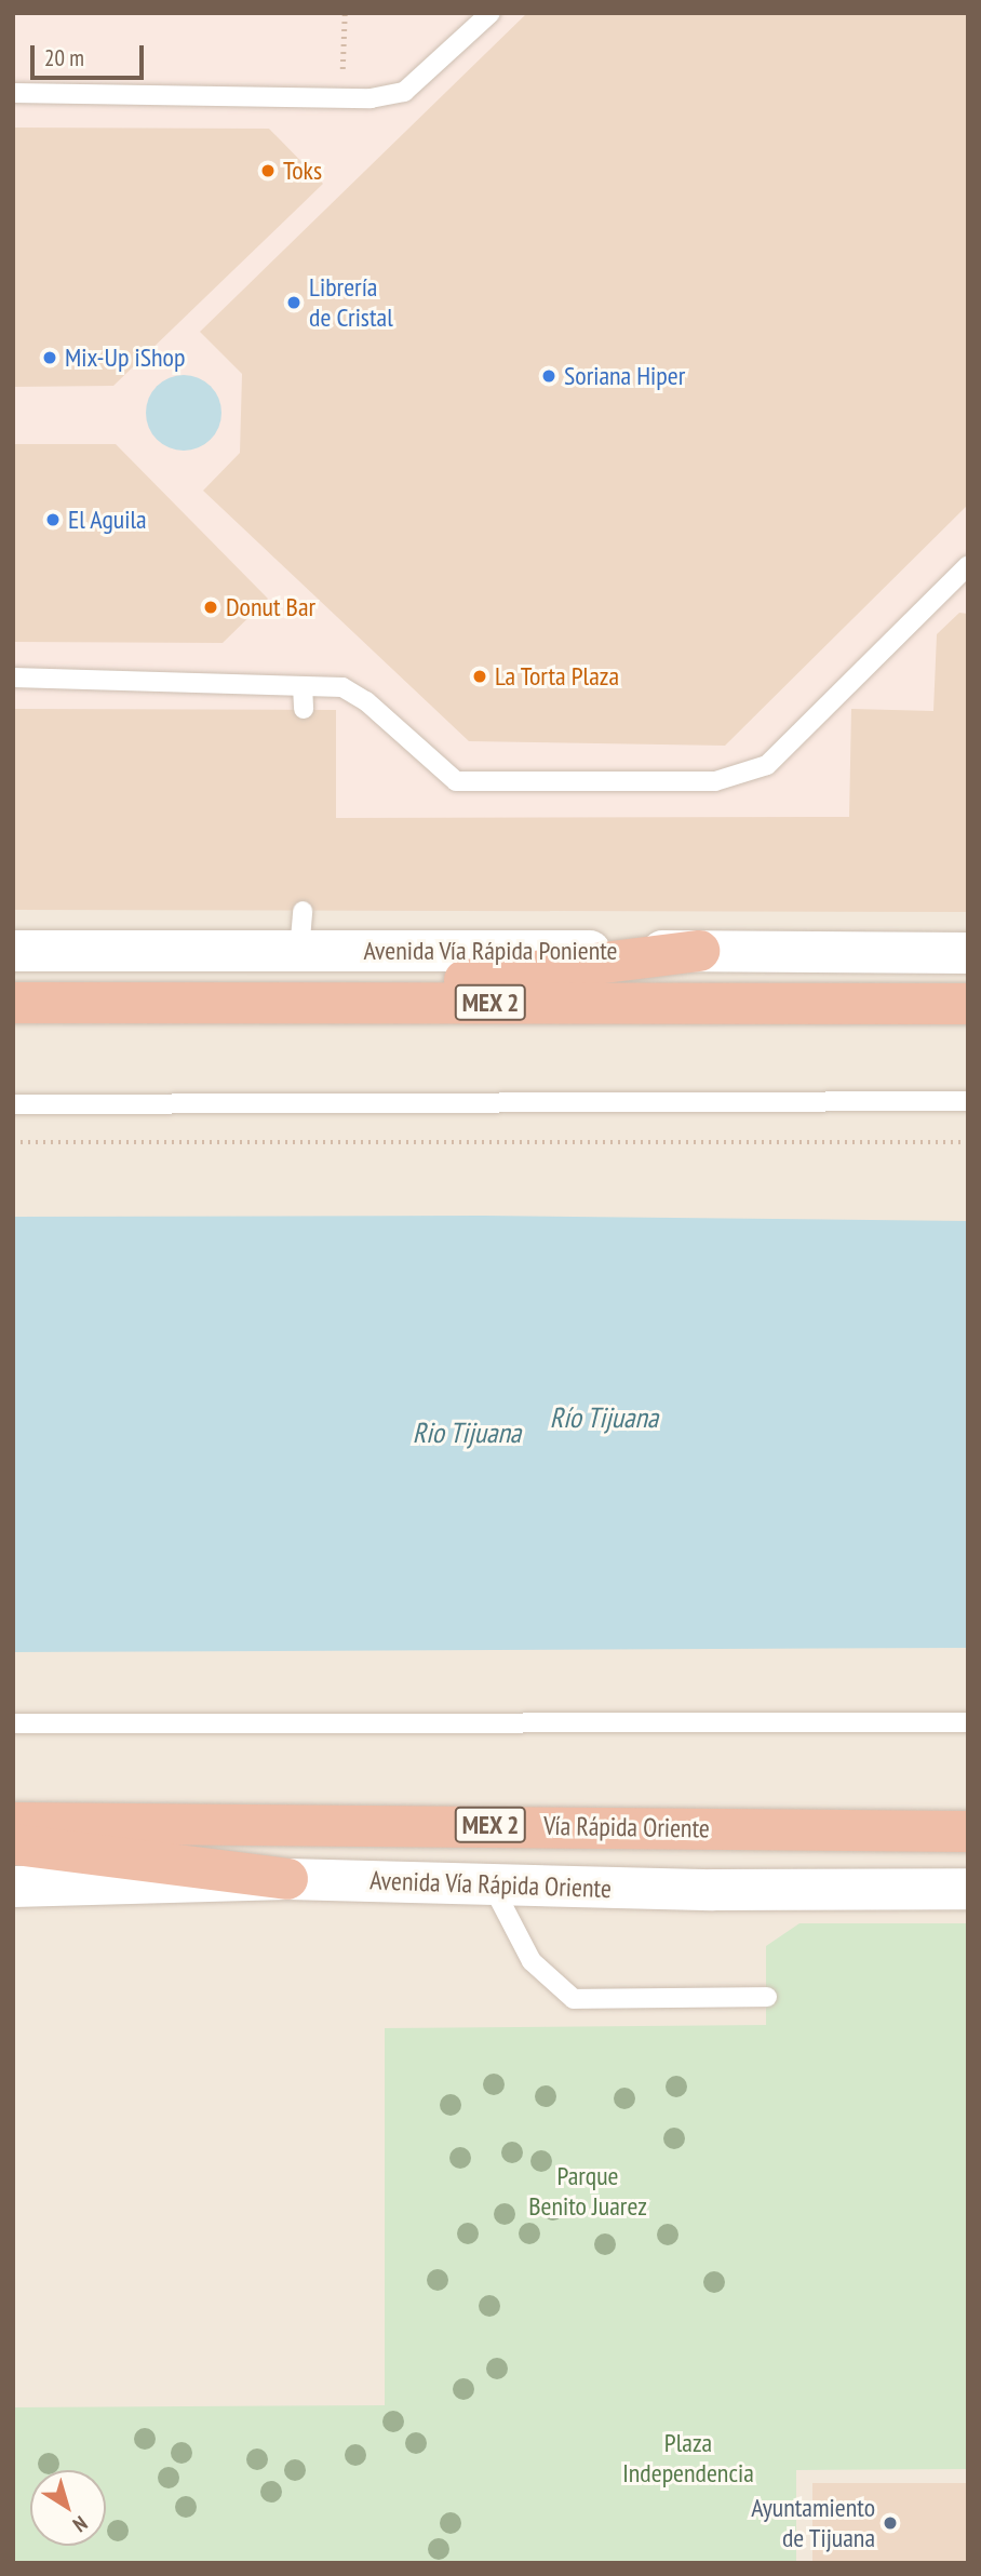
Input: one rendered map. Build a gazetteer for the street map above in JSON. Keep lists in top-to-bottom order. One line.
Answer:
{"streets":{"highway":["Avenida Vía Rápida Poniente","MEX 2","Vía Rápida Oriente"],"main road":["Avenida Vía Rápida Oriente"]},"water":["Río Tijuana","Rio Tijuana"],"parks":["Parque Benito Juarez","Plaza Independencia"],"places":["Toks","Librería de Cristal","Mix-Up iShop","Soriana Hiper","El Aguila","Donut Bar","La Torta Plaza","Ayuntamiento de Tijuana"],"scale_bar":"20 m","north":"bottom right"}
